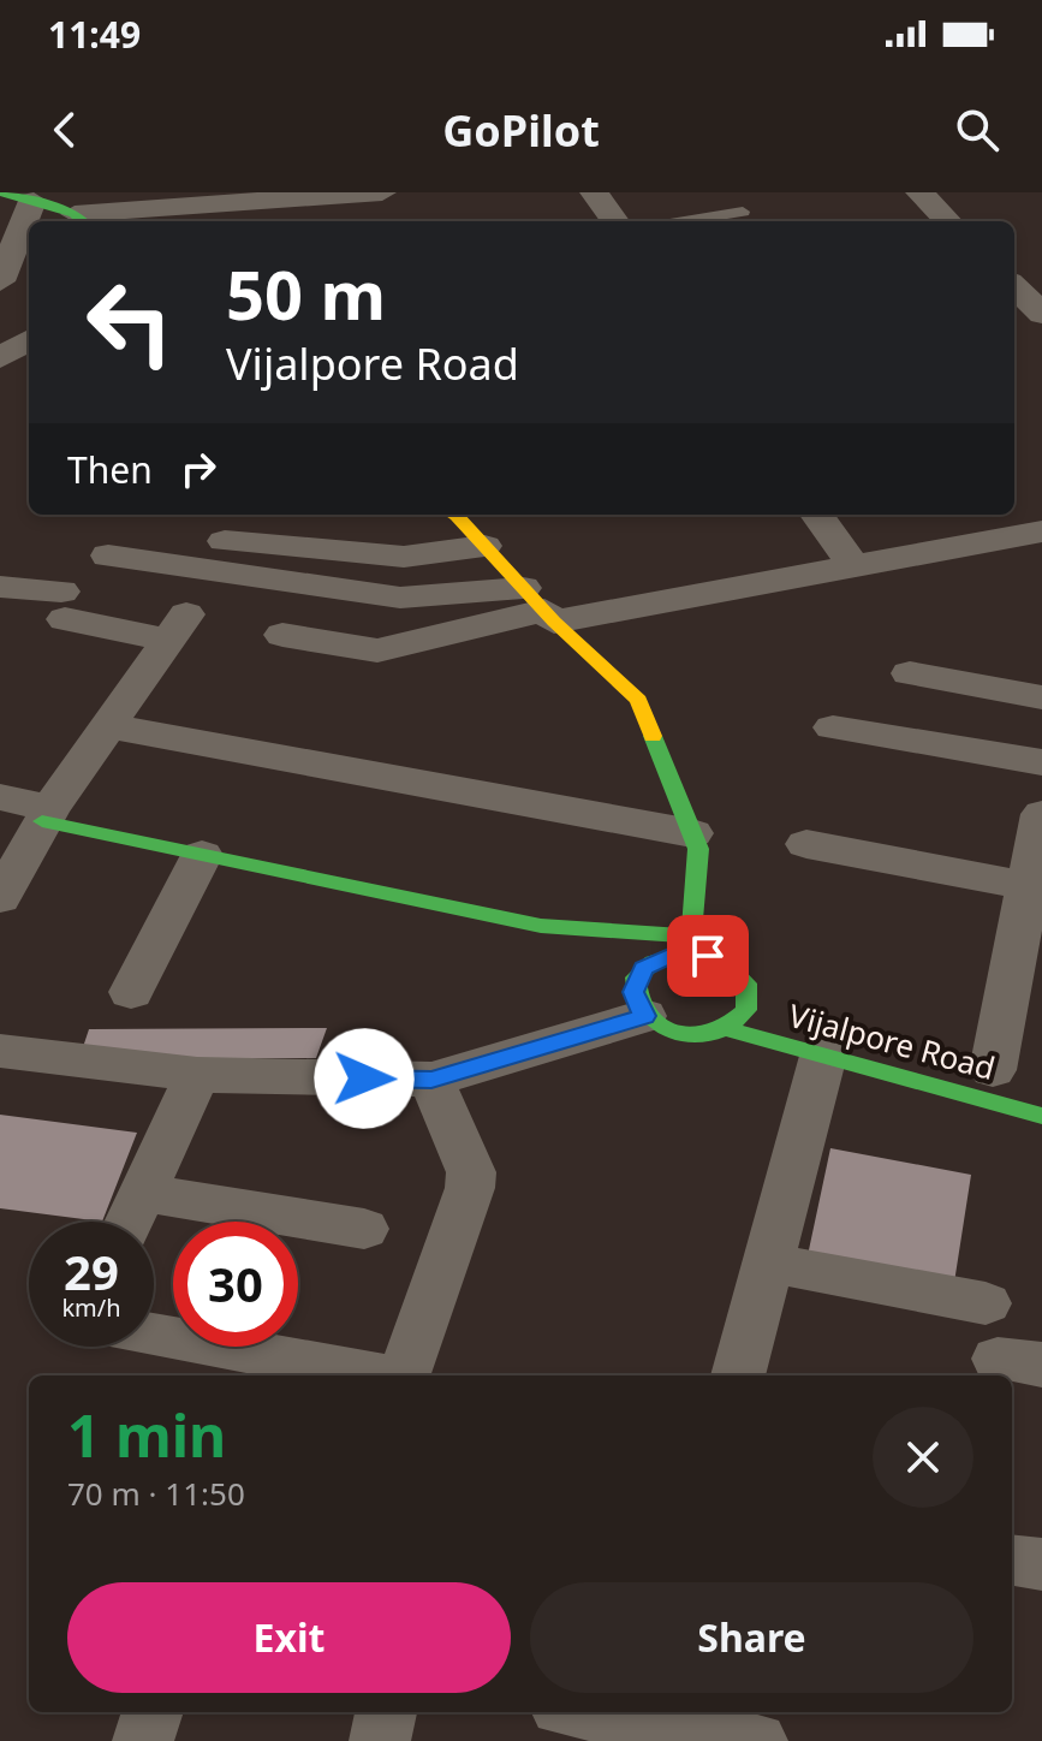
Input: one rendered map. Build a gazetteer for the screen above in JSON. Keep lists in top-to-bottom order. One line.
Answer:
{"streets":{"main road":["Vijalpore Road"]},"page":{"status":"11:49","header":"GoPilot","turn":["50 m","Vijalpore Road"],"then":"Then","speed":"29 km/h","limit":"30","heading":["1 min","70 m · 11:50"],"buttons":["Exit","Share"]}}
